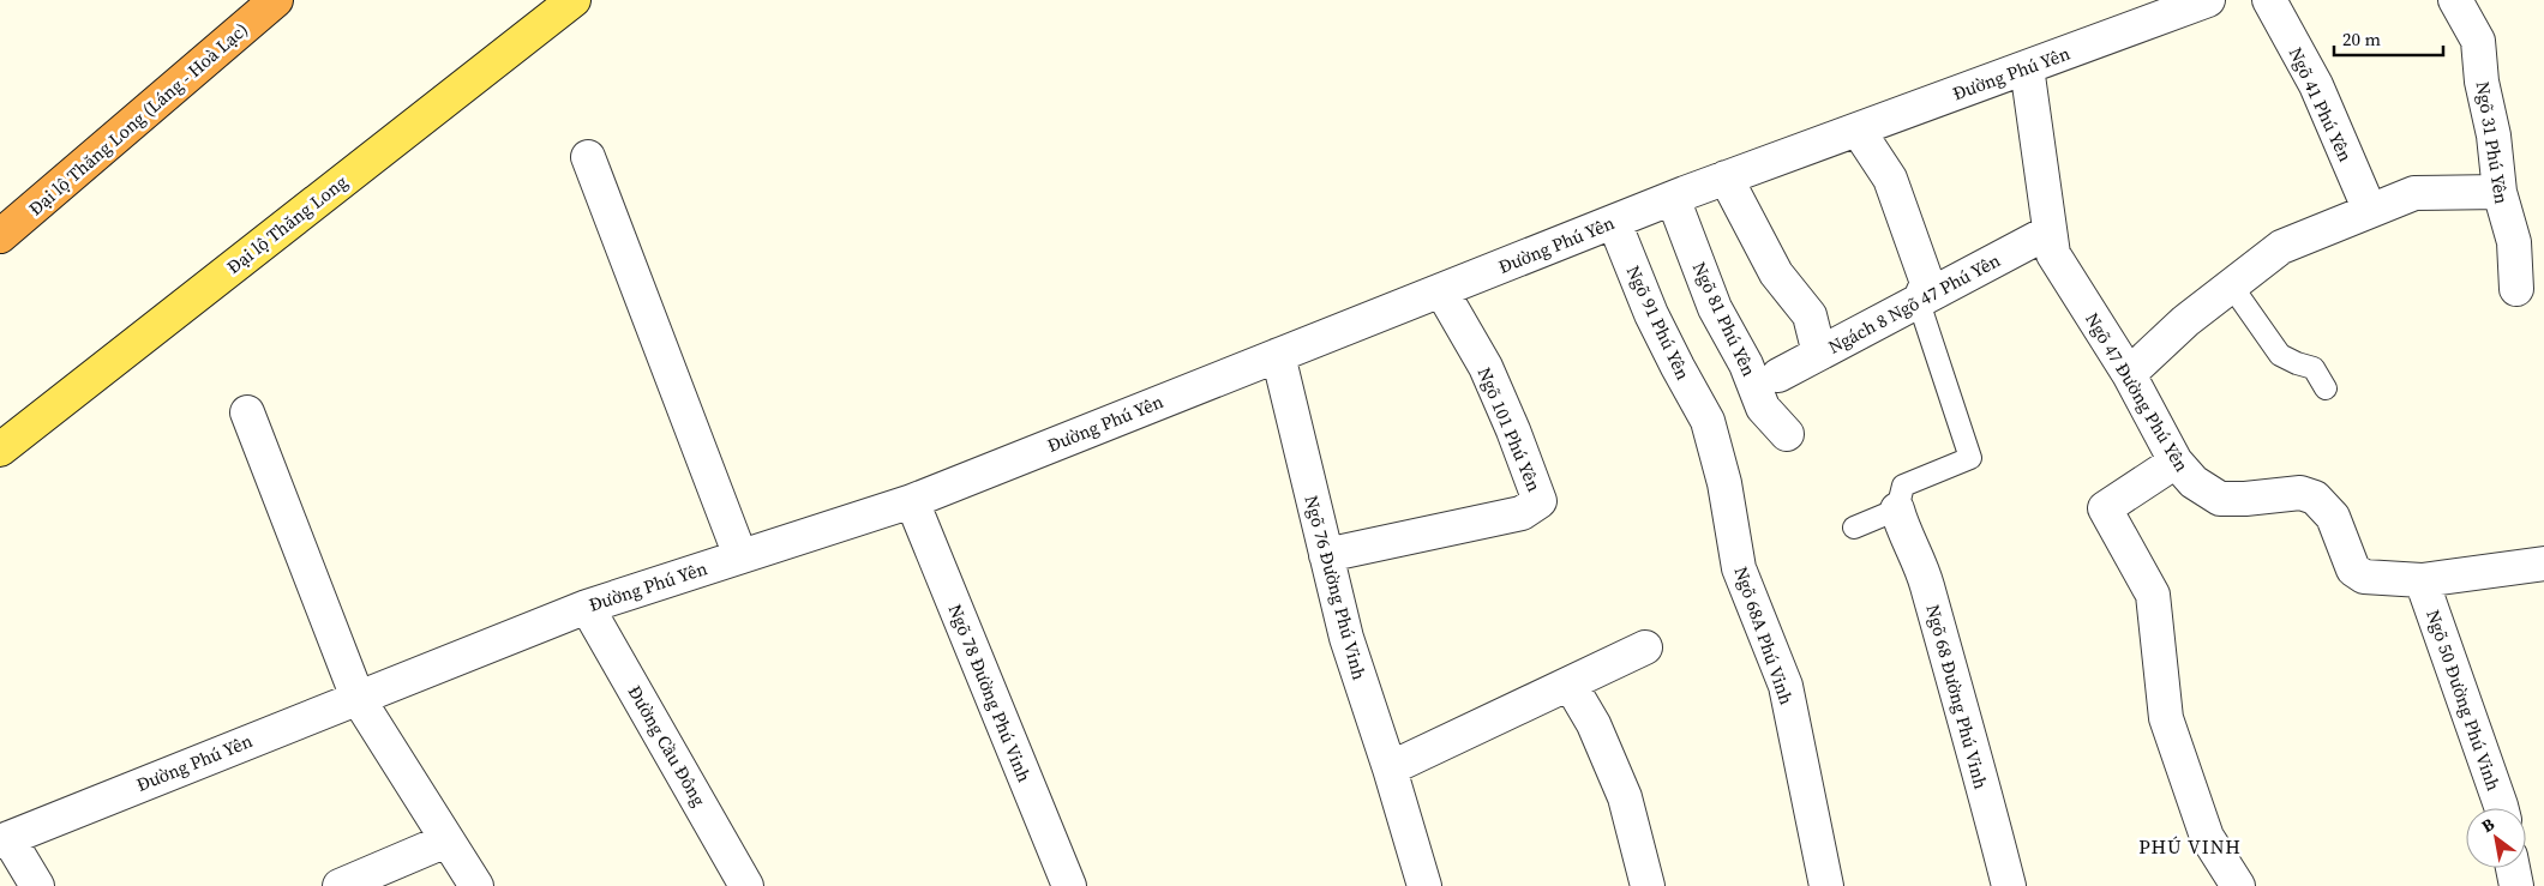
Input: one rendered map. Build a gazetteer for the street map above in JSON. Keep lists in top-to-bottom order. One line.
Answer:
{"streets":{"highway":["Đại lộ Thăng Long (Láng - Hoà Lạc)"],"main road":["Đại lộ Thăng Long"],"street":["Đường Phú Yên","Ngõ 41 Phú Yên","Ngõ 31 Phú Yên","Ngách 8 Ngõ 47 Phú Yên","Ngõ 81 Phú Yên","Ngõ 91 Phú Yên","Ngõ 47 Đường Phú Yên","Ngõ 101 Phú Yên","Ngõ 76 Đường Phú Vinh","Ngõ 68A Phú Vinh","Ngõ 78 Đường Phú Vinh","Ngõ 68 Đường Phú Vinh","Ngõ 50 Đường Phú Vinh","Đường Cầu Đông"]},"crossings":[["Đường Phú Yên","Ngõ 81 Phú Yên"],["Đường Phú Yên","Ngõ 91 Phú Yên"],["Đường Phú Yên","Ngõ 47 Đường Phú Yên"],["Đường Phú Yên","Ngõ 101 Phú Yên"],["Đường Phú Yên","Ngõ 76 Đường Phú Vinh"],["Đường Phú Yên","Ngõ 78 Đường Phú Vinh"],["Đường Phú Yên","Đường Cầu Đông"],["Ngách 8 Ngõ 47 Phú Yên","Ngõ 47 Đường Phú Yên"],["Ngõ 91 Phú Yên","Ngõ 68A Phú Vinh"],["Ngõ 47 Đường Phú Yên","Ngõ 50 Đường Phú Vinh"],["Ngõ 101 Phú Yên","Ngõ 76 Đường Phú Vinh"]],"districts":["PHÚ VINH"],"scale_bar":"20 m","north":"top left"}
